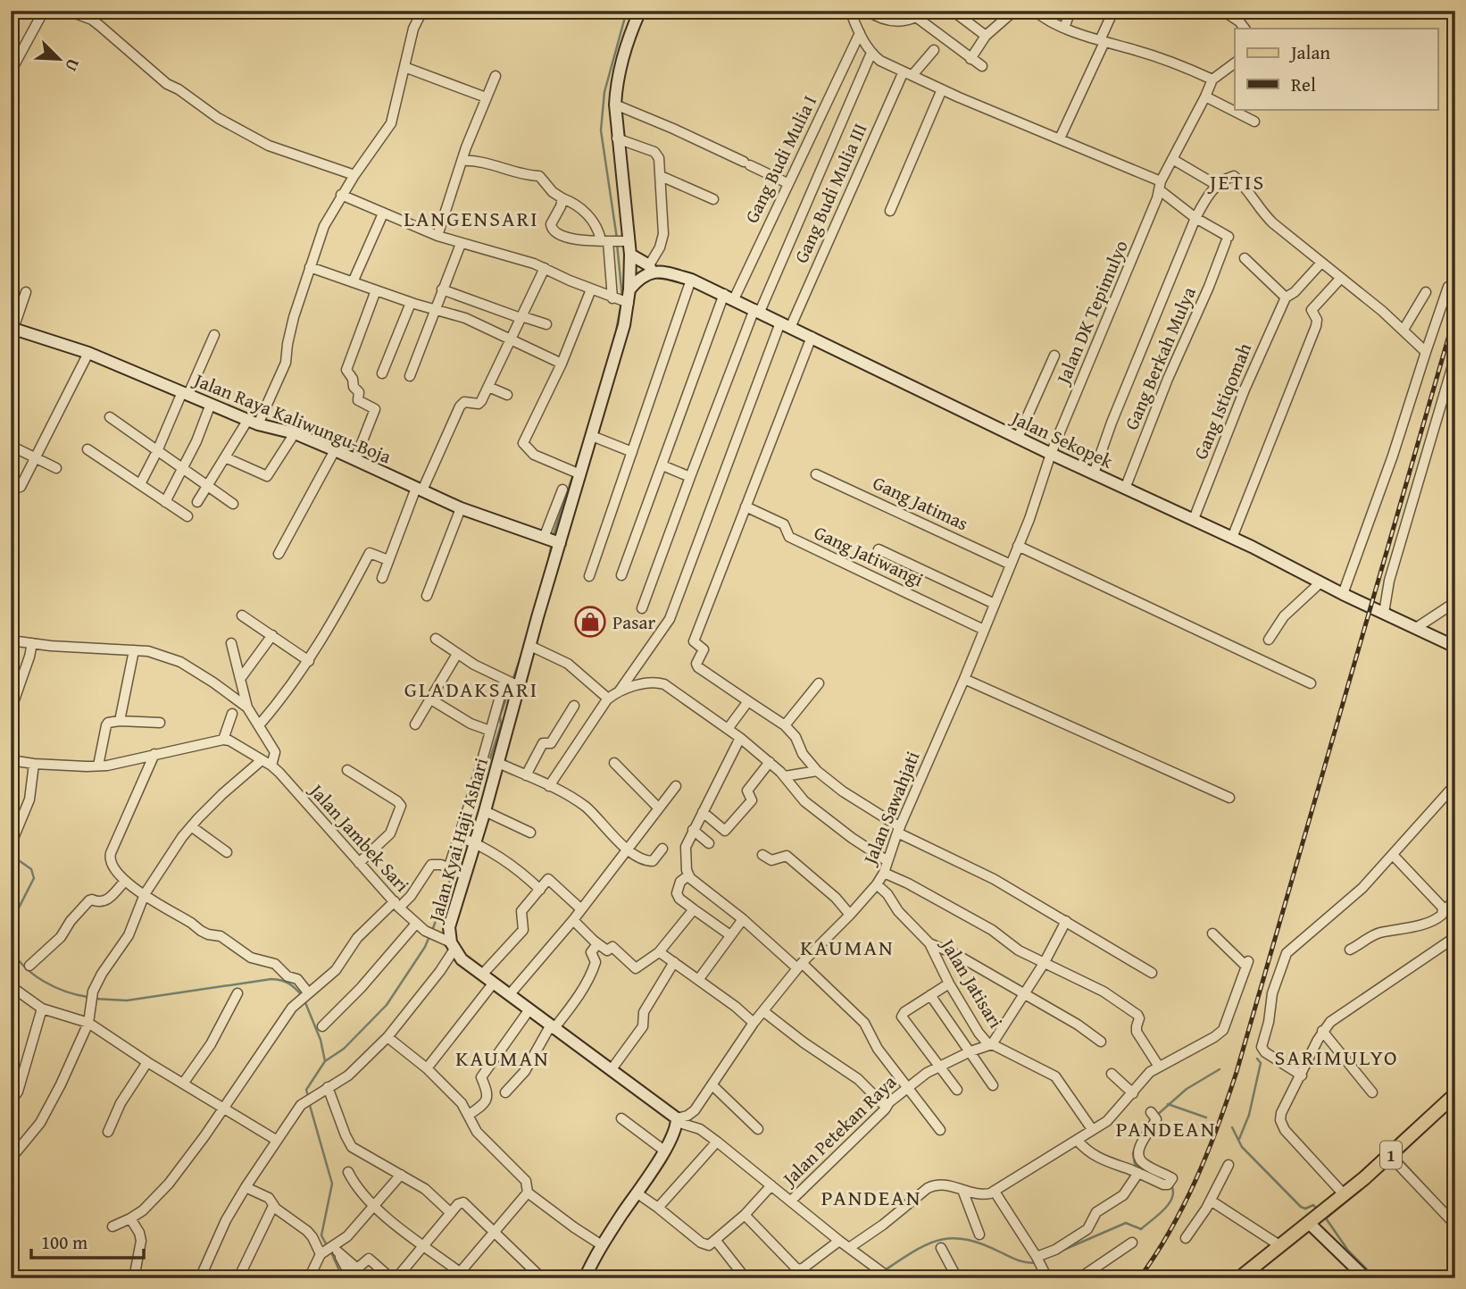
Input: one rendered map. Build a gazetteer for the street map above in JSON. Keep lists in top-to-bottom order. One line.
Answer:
{"streets":{"main road":["Jalan Raya Kaliwungu-Boja","Jalan Sekopek","Jalan Kyai Haji Ashari","1"],"street":["Gang Budi Mulia I","Gang Budi Mulia III","Jalan DK Tepimulyo","Gang Berkah Mulya","Gang Istiqomah","Gang Jatimas","Gang Jatiwangi","Jalan Sawahjati","Jalan Jambek Sari","Jalan Jatisari","Jalan Petekan Raya"]},"crossings":[["Gang Budi Mulia I","Jalan Sekopek"],["Gang Budi Mulia III","Jalan Sekopek"],["Jalan DK Tepimulyo","Jalan Sekopek"],["Jalan DK Tepimulyo","Jalan Sawahjati"],["Gang Berkah Mulya","Jalan Sekopek"],["Gang Istiqomah","Jalan Sekopek"],["Jalan Raya Kaliwungu-Boja","Jalan Kyai Haji Ashari"],["Jalan Sekopek","Jalan Sawahjati"],["Gang Jatimas","Jalan Sawahjati"],["Gang Jatiwangi","Jalan Sawahjati"],["Jalan Sawahjati","Jalan Kyai Haji Ashari"],["Jalan Sawahjati","Jalan Jatisari"],["Jalan Jambek Sari","Jalan Kyai Haji Ashari"],["Jalan Jatisari","Jalan Petekan Raya"]],"districts":["JETIS","LANGENSARI","GLADAKSARI","KAUMAN","SARIMULYO","KAUMAN","PANDEAN","PANDEAN"],"places":{"shop":["Pasar"]},"legend":["Jalan","Rel"],"scale_bar":"100 m","north":"bottom right"}
